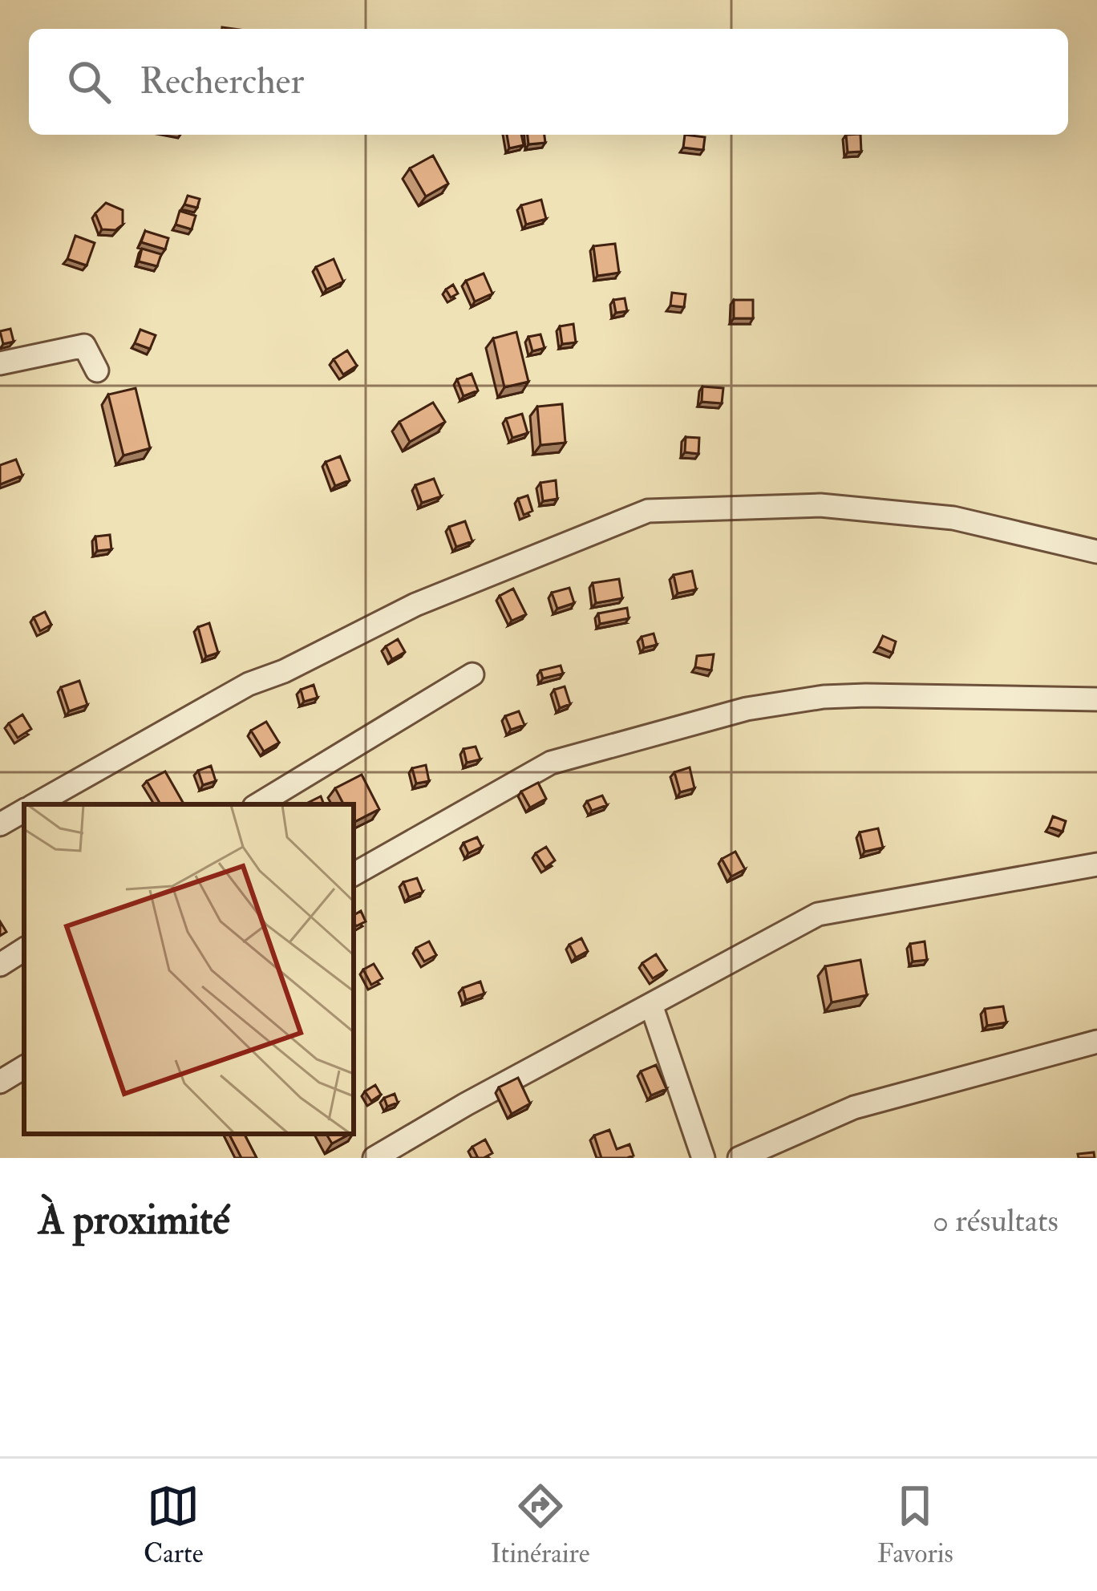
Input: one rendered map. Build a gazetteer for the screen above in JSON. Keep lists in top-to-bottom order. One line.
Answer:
{"page":{"search":"Rechercher","heading":["À proximité","0 résultats"],"nav":["Carte","Itinéraire","Favoris"]}}
